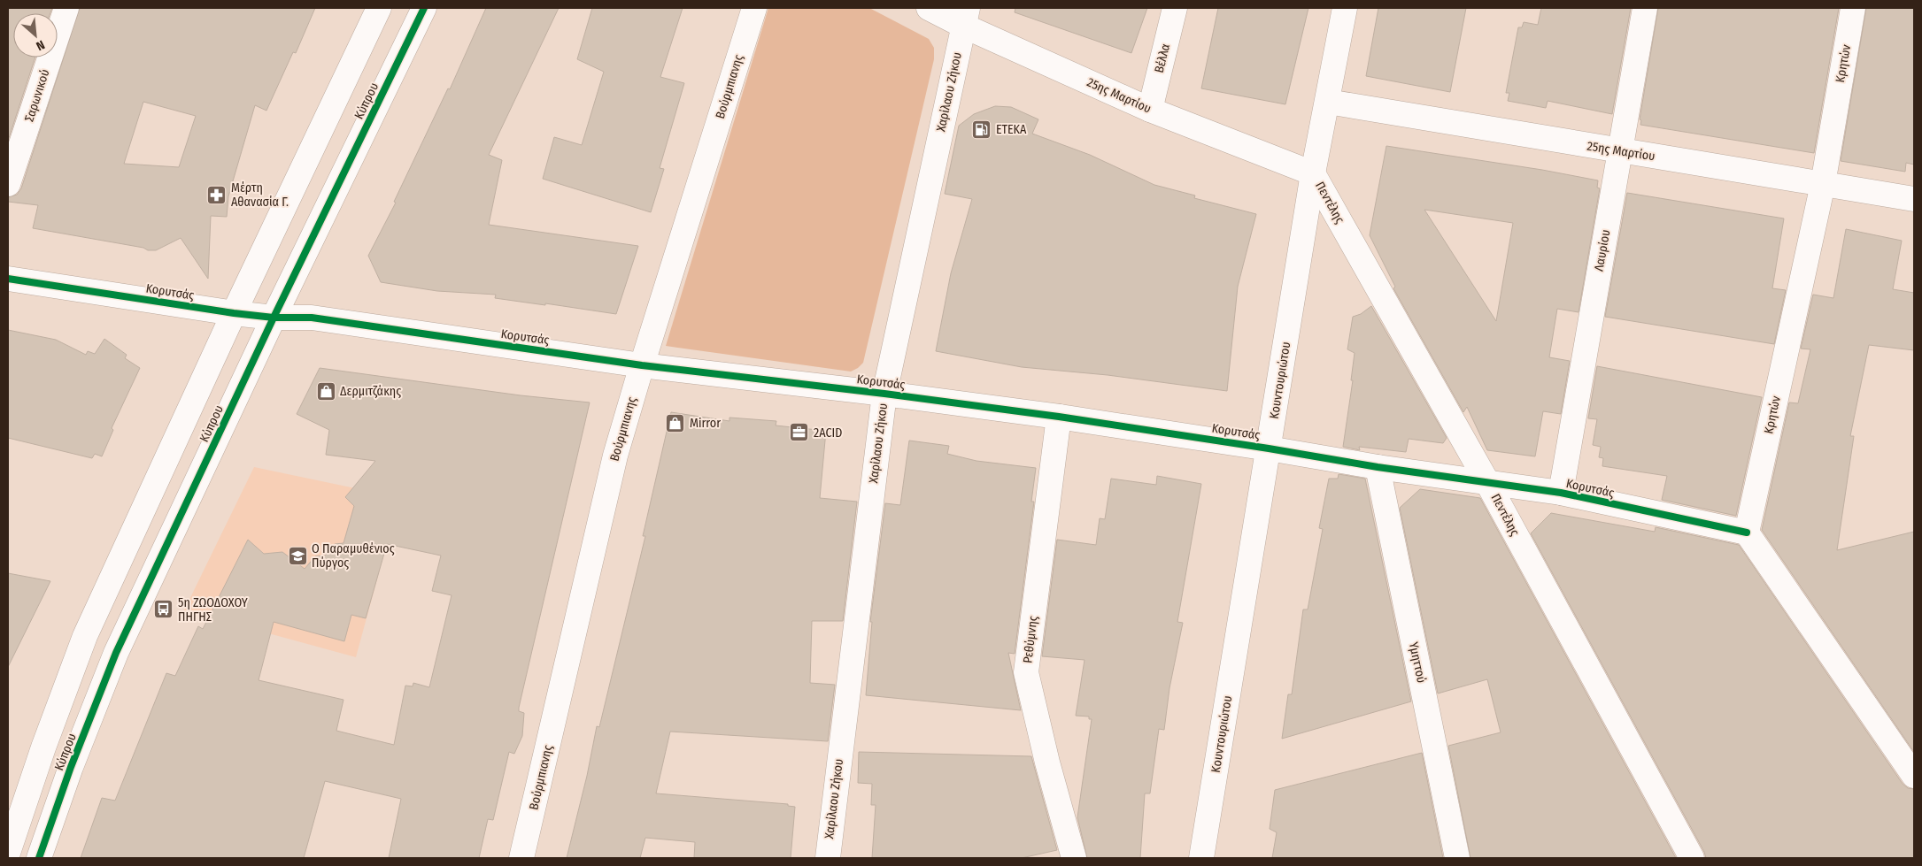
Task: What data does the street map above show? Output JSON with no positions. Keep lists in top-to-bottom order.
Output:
{
  "streets": {
    "street": [
      "Βέλλα",
      "Κρητών",
      "Βούρμπιανης",
      "Χαρίλαου Ζήκου",
      "Σαρωνικού",
      "25ης Μαρτίου",
      "Κύπρου",
      "Πεντέλης",
      "Λαυρίου",
      "Κορυτσάς",
      "Κουντουριώτου",
      "Ρεθύμνης",
      "Υμηττού"
    ]
  },
  "crossings": [
    ["Βέλλα", "25ης Μαρτίου"],
    ["Κρητών", "25ης Μαρτίου"],
    ["Κρητών", "Κορυτσάς"],
    ["Βούρμπιανης", "Κορυτσάς"],
    ["Χαρίλαου Ζήκου", "25ης Μαρτίου"],
    ["Χαρίλαου Ζήκου", "Κορυτσάς"],
    ["25ης Μαρτίου", "Πεντέλης"],
    ["25ης Μαρτίου", "Λαυρίου"],
    ["25ης Μαρτίου", "Κουντουριώτου"],
    ["Κύπρου", "Κορυτσάς"],
    ["Πεντέλης", "Κορυτσάς"],
    ["Πεντέλης", "Κουντουριώτου"],
    ["Λαυρίου", "Κορυτσάς"],
    ["Κορυτσάς", "Κουντουριώτου"],
    ["Κορυτσάς", "Ρεθύμνης"],
    ["Κορυτσάς", "Υμηττού"]
  ],
  "places": {
    "fuel station": ["ΕΤΕΚΑ"],
    "pharmacy": ["Μέρτη Αθανασία Γ."],
    "shop": ["Δερμιτζάκης", "Mirror"],
    "office": ["2ACID"],
    "school or university": ["Ο Παραμυθένιος Πύργος"],
    "bus stop": ["5η ΖΩΟΔΟΧΟΥ ΠΗΓΗΣ"]
  },
  "north": "bottom right"
}
